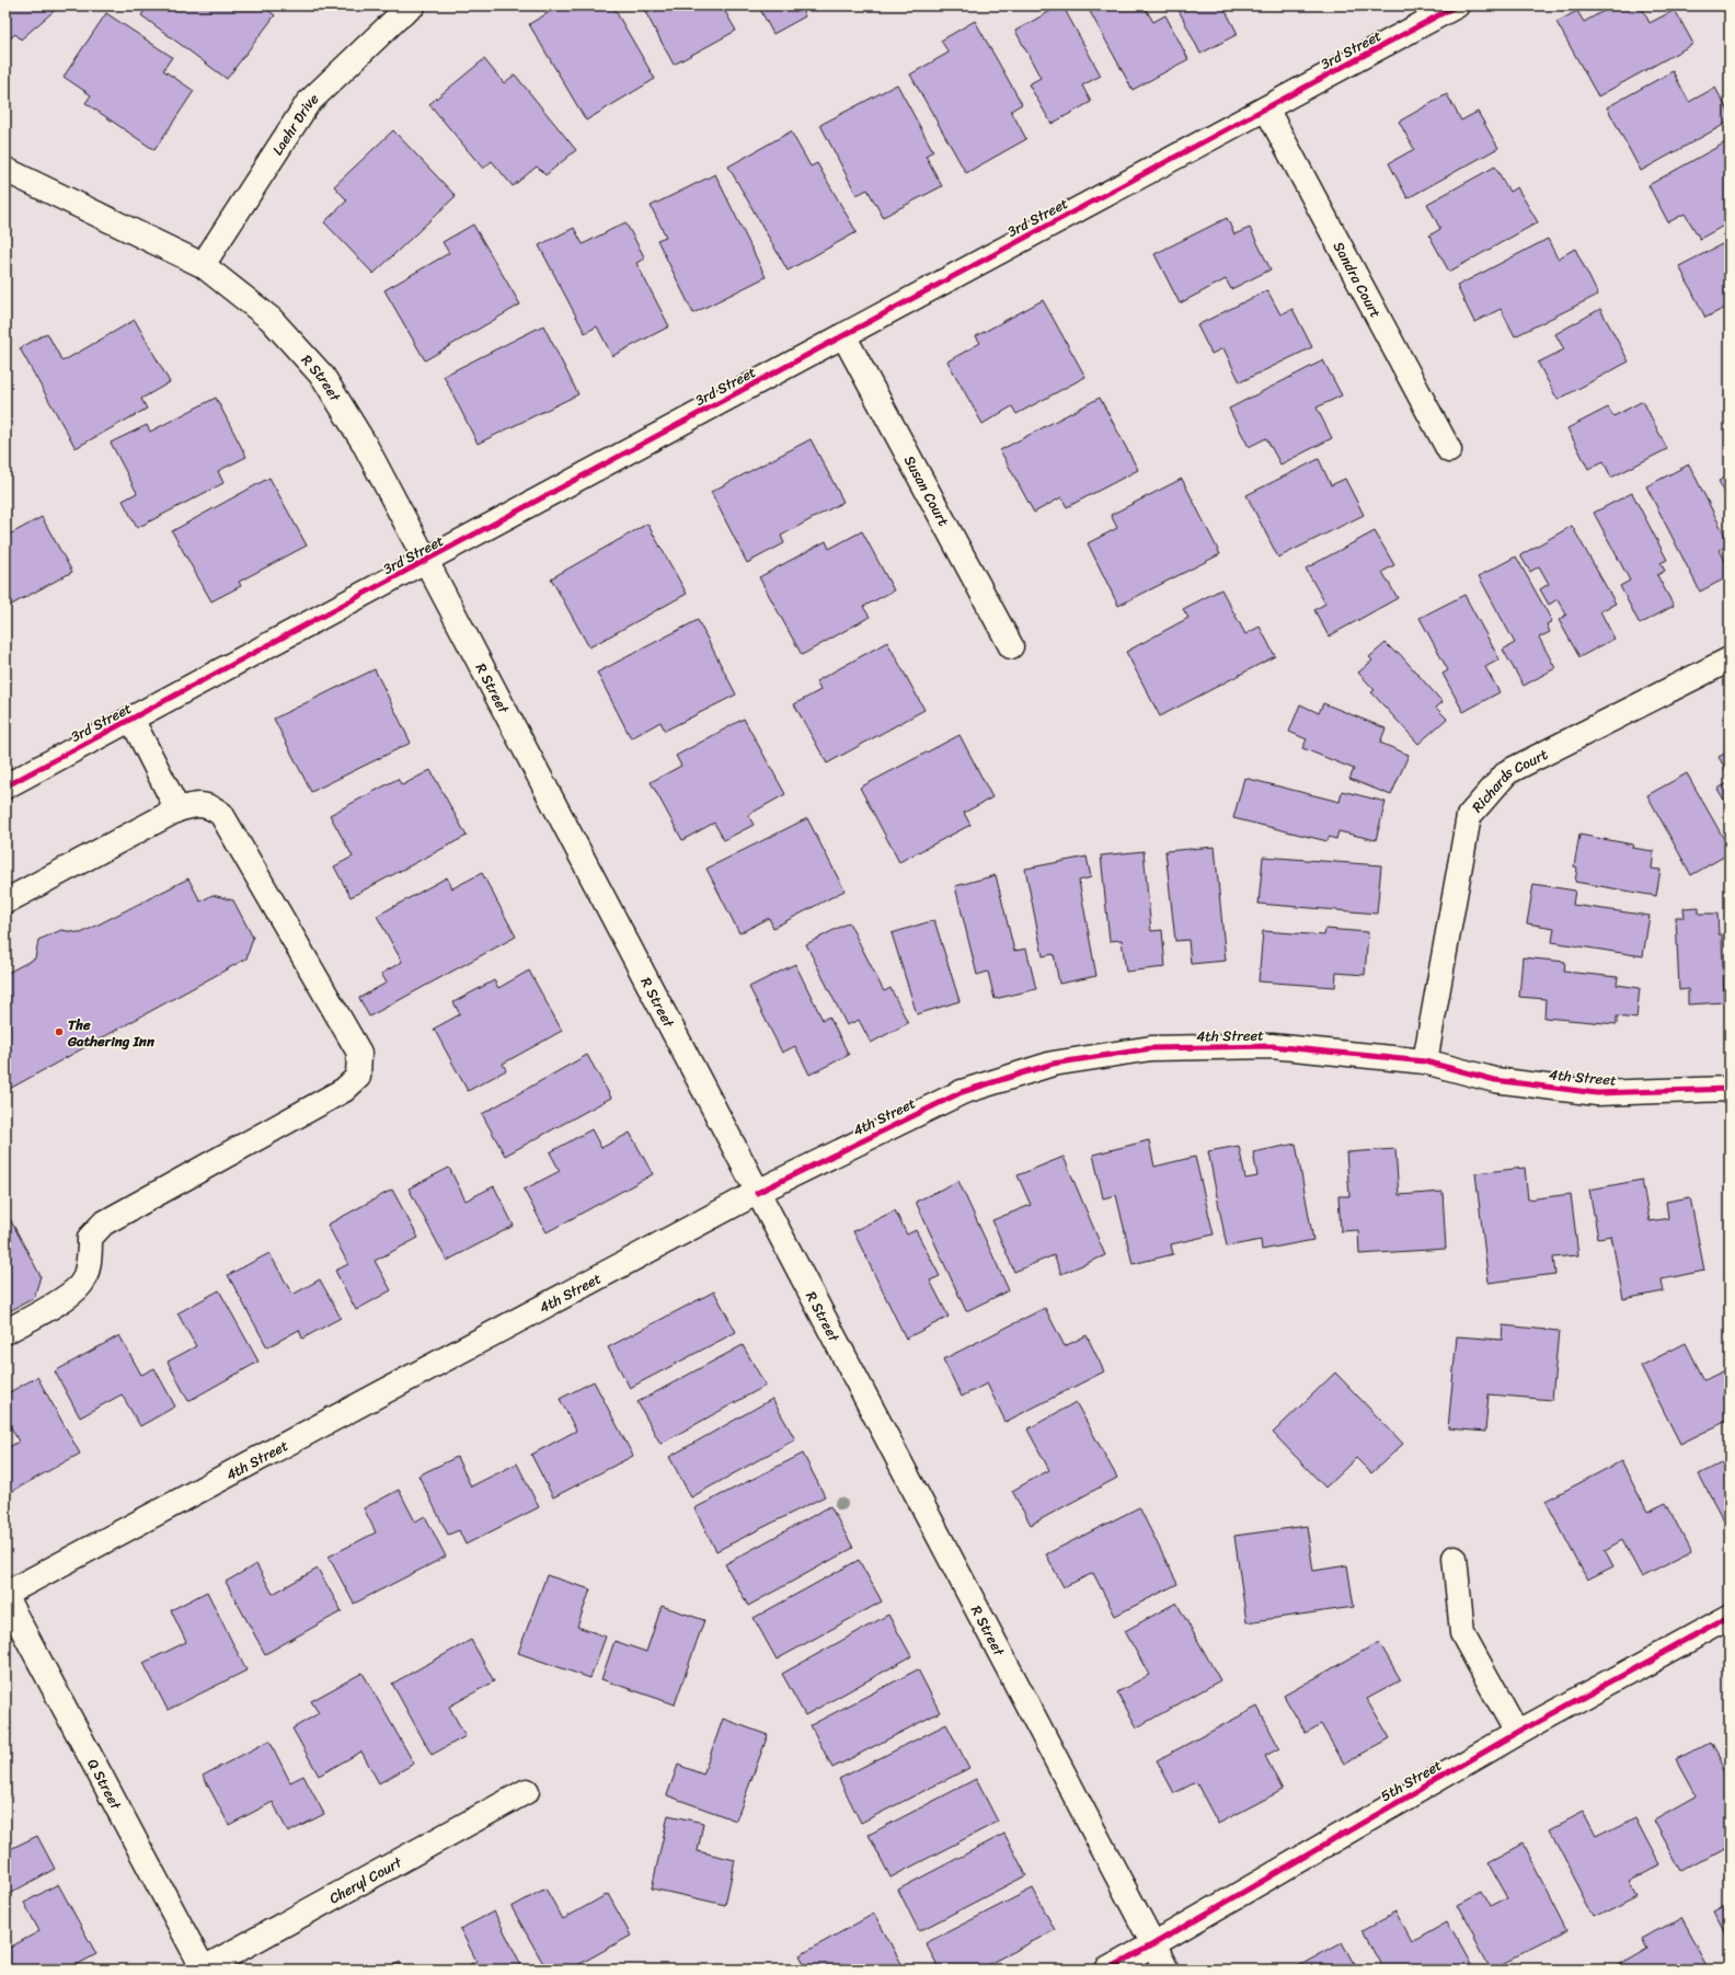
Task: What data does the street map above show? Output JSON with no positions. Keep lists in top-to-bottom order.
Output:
{
  "streets": {
    "street": [
      "3rd Street",
      "Laehr Drive",
      "Sandra Court",
      "R Street",
      "Susan Court",
      "Richards Court",
      "4th Street",
      "5th Street",
      "Q Street",
      "Cheryl Court"
    ]
  },
  "crossings": [
    ["3rd Street", "Sandra Court"],
    ["3rd Street", "R Street"],
    ["3rd Street", "Susan Court"],
    ["Laehr Drive", "R Street"],
    ["R Street", "4th Street"],
    ["R Street", "5th Street"],
    ["Richards Court", "4th Street"],
    ["4th Street", "Q Street"],
    ["Q Street", "Cheryl Court"]
  ],
  "places": ["The Gathering Inn"]
}
